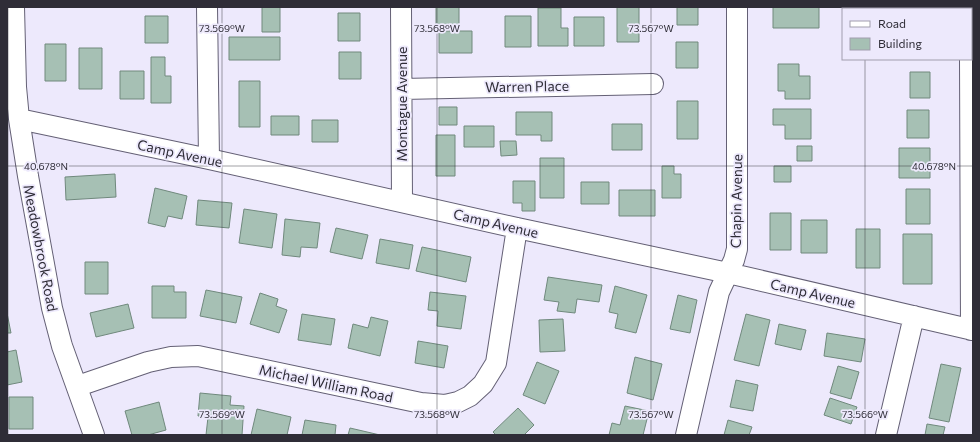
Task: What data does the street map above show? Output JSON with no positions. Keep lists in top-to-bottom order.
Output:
{
  "streets": {
    "street": [
      "Warren Place",
      "Montague Avenue",
      "Camp Avenue",
      "Chapin Avenue",
      "Meadowbrook Road",
      "Michael William Road"
    ]
  },
  "crossings": [
    ["Warren Place", "Montague Avenue"],
    ["Montague Avenue", "Camp Avenue"],
    ["Camp Avenue", "Chapin Avenue"],
    ["Camp Avenue", "Meadowbrook Road"],
    ["Camp Avenue", "Michael William Road"],
    ["Meadowbrook Road", "Michael William Road"]
  ],
  "legend": ["Road", "Building"],
  "coordinates": [
    "73.569°W",
    "73.568°W",
    "73.567°W",
    "40.678°N",
    "73.566°W"
  ]
}
